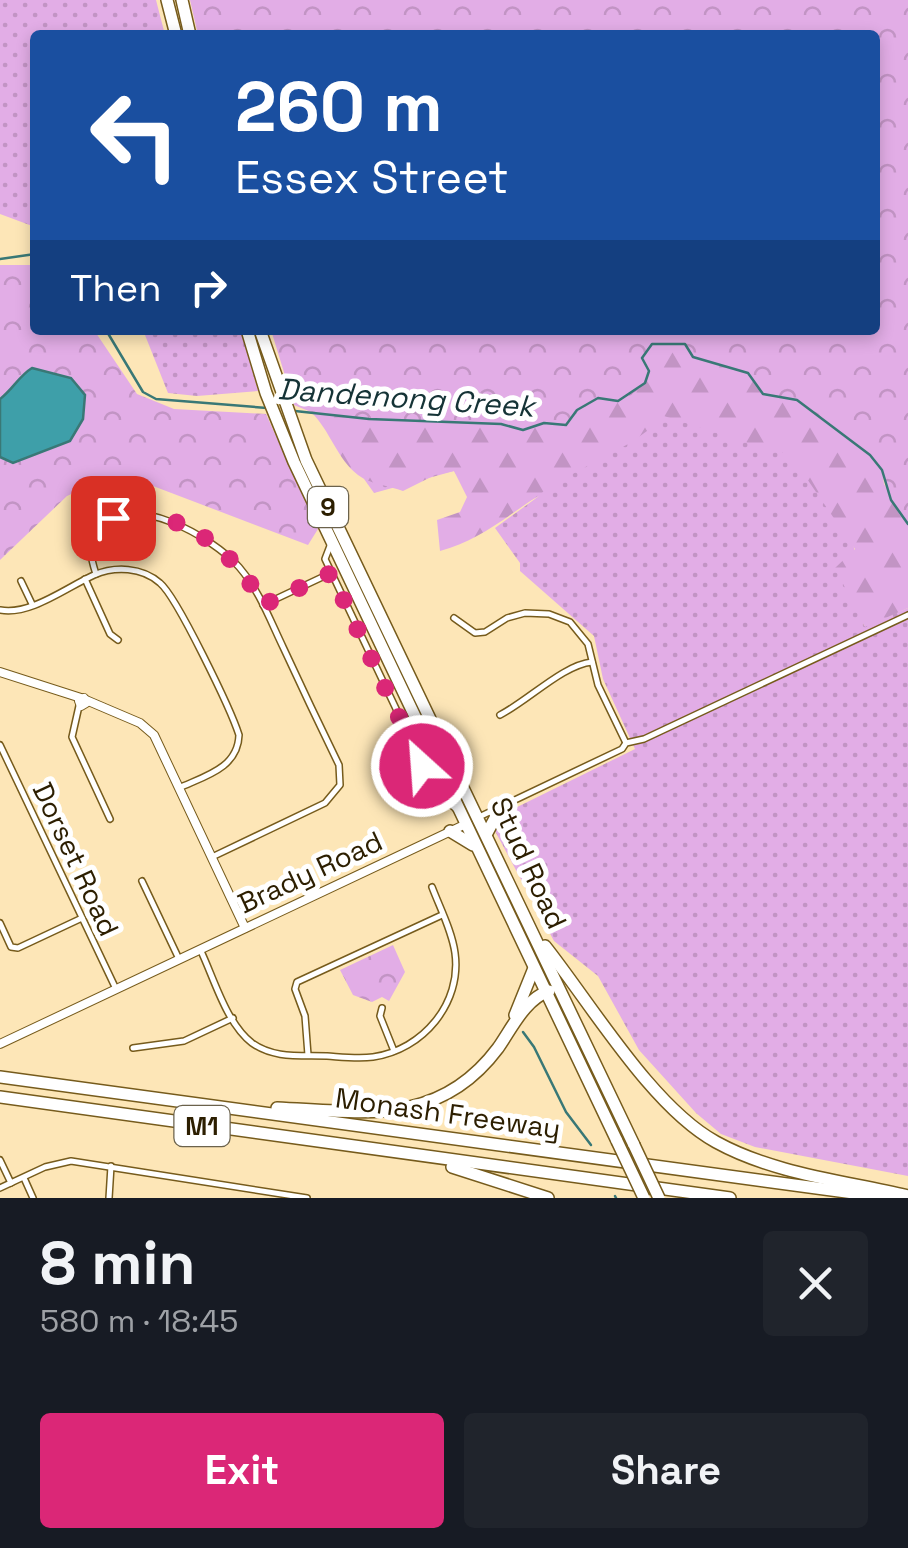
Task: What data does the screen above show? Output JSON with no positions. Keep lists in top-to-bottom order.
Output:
{
  "streets": {
    "highway": [
      "9",
      "Stud Road",
      "Monash Freeway",
      "M1"
    ],
    "main road": ["Brady Road"],
    "street": ["Dorset Road"]
  },
  "crossings": [
    ["Dorset Road", "Brady Road"],
    ["Stud Road", "Brady Road"]
  ],
  "water": ["Dandenong Creek"],
  "page": {
    "turn": ["260 m", "Essex Street"],
    "then": "Then",
    "heading": ["8 min", "580 m · 18:45"],
    "buttons": ["Exit", "Share"]
  }
}
